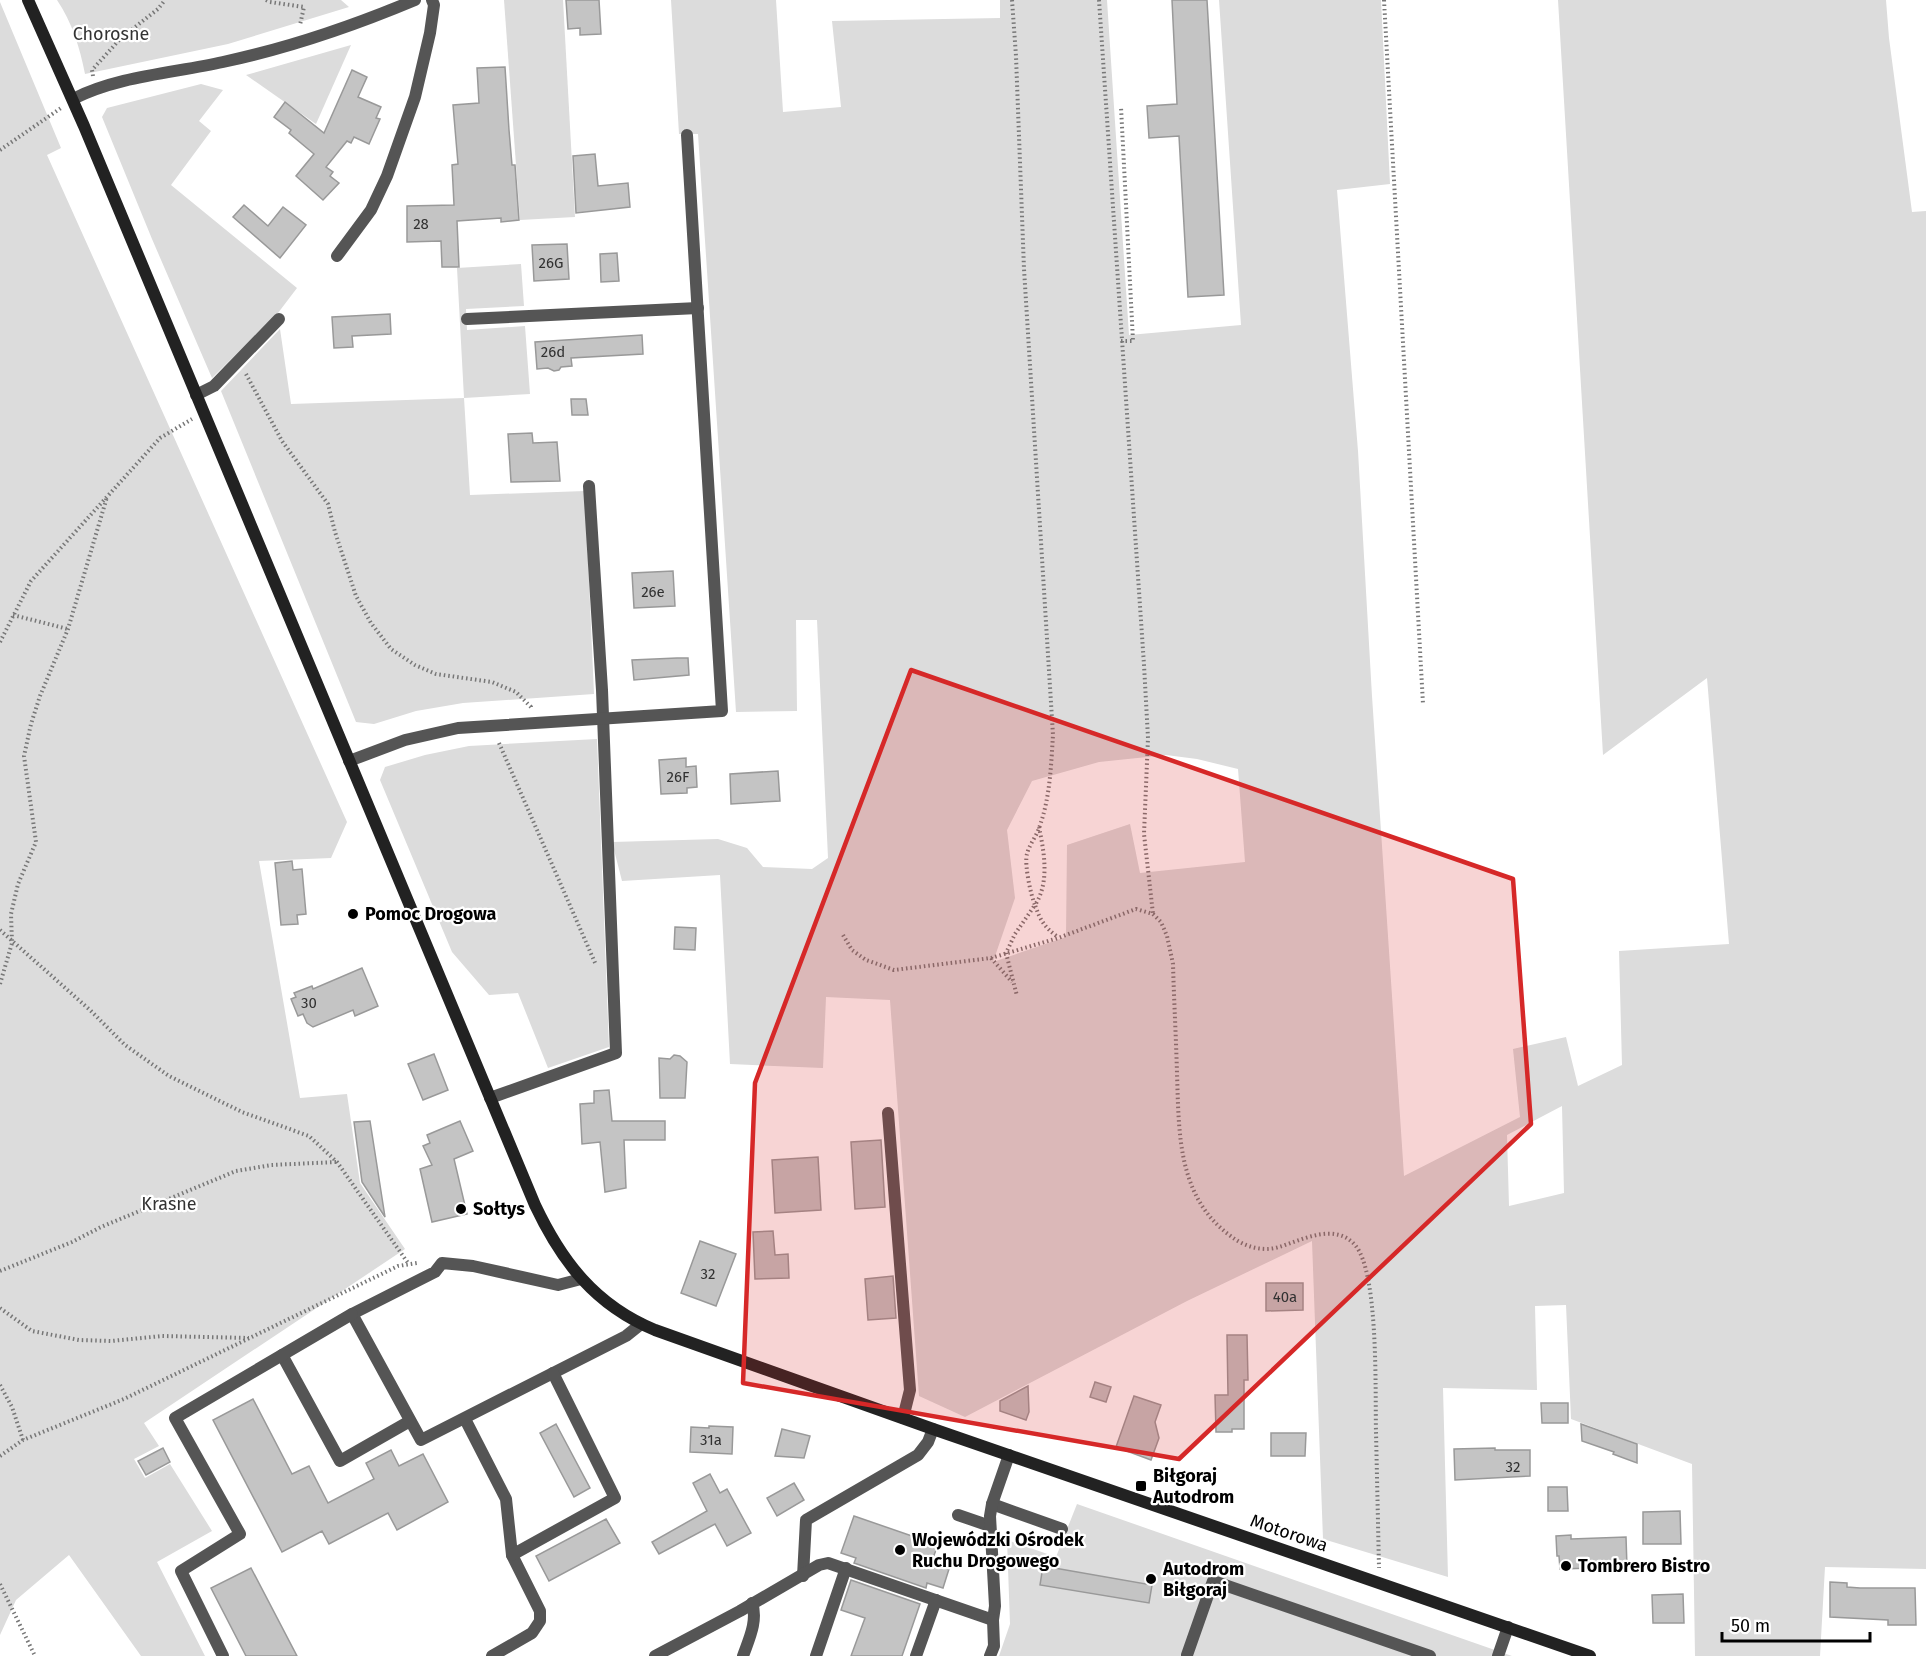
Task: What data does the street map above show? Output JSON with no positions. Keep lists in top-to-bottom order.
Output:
{
  "streets": {
    "street": ["Motorowa"]
  },
  "parks": ["Chorosne", "Krasne"],
  "places": {
    "other": [
      "Pomoc Drogowa",
      "Sołtys",
      "Wojewódzki Ośrodek Ruchu Drogowego",
      "Tombrero Bistro",
      "Autodrom Biłgoraj"
    ],
    "transit": ["Biłgoraj Autodrom"]
  },
  "house_numbers": [
    "28",
    "26G",
    "26d",
    "26e",
    "26F",
    "30",
    "32",
    "40a",
    "31a",
    "32"
  ],
  "scale_bar": "50 m"
}
